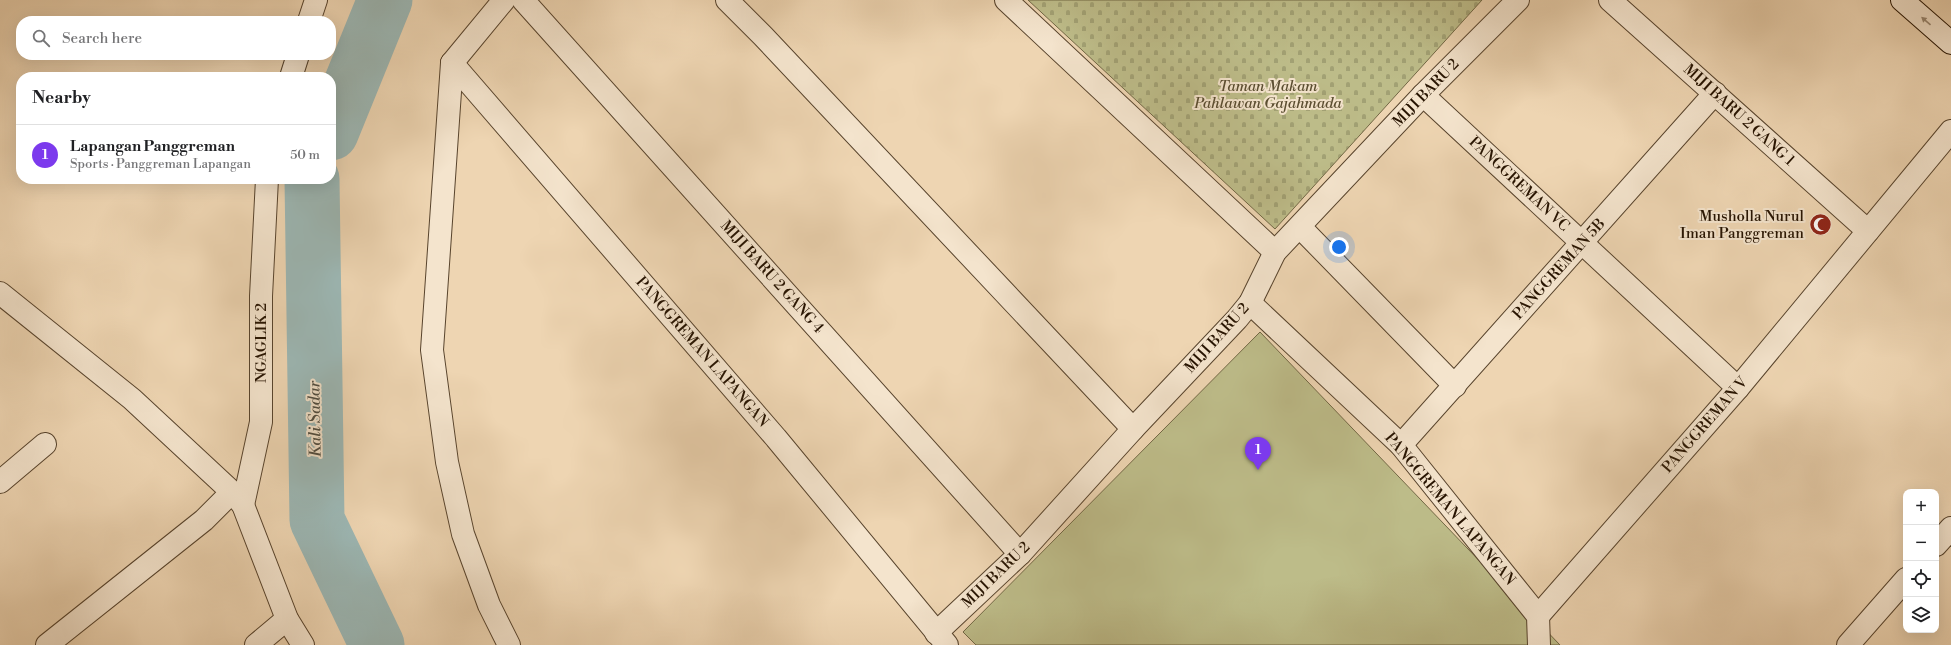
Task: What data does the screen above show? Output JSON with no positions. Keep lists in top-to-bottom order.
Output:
{
  "streets": {
    "street": [
      "MIJI BARU 2",
      "MIJI BARU 2 GANG 1",
      "PANGGREMAN VC",
      "PANGGREMAN 5B",
      "MIJI BARU 2 GANG 4",
      "NGAGLIK 2",
      "PANGGREMAN LAPANGAN",
      "PANGGREMAN V"
    ]
  },
  "crossings": [
    ["MIJI BARU 2", "PANGGREMAN VC"],
    ["MIJI BARU 2", "MIJI BARU 2 GANG 4"],
    ["MIJI BARU 2", "PANGGREMAN LAPANGAN"],
    ["MIJI BARU 2 GANG 1", "PANGGREMAN 5B"],
    ["MIJI BARU 2 GANG 1", "PANGGREMAN V"],
    ["PANGGREMAN VC", "PANGGREMAN 5B"],
    ["PANGGREMAN VC", "PANGGREMAN V"],
    ["PANGGREMAN 5B", "PANGGREMAN LAPANGAN"],
    ["PANGGREMAN LAPANGAN", "PANGGREMAN V"]
  ],
  "water": ["Kali Sadar"],
  "parks": ["Taman Makam Pahlawan Gajahmada"],
  "places": {
    "mosque": ["Musholla Nurul Iman Panggreman"]
  },
  "page": {
    "search": "Search here",
    "heading": "Nearby",
    "list": [
      {
        "mark": "1",
        "name": "Lapangan Panggreman",
        "note": "Sports · Panggreman Lapangan",
        "value": "50 m"
      }
    ],
    "pins": "1",
    "map_buttons": ["+", "−"]
  }
}
